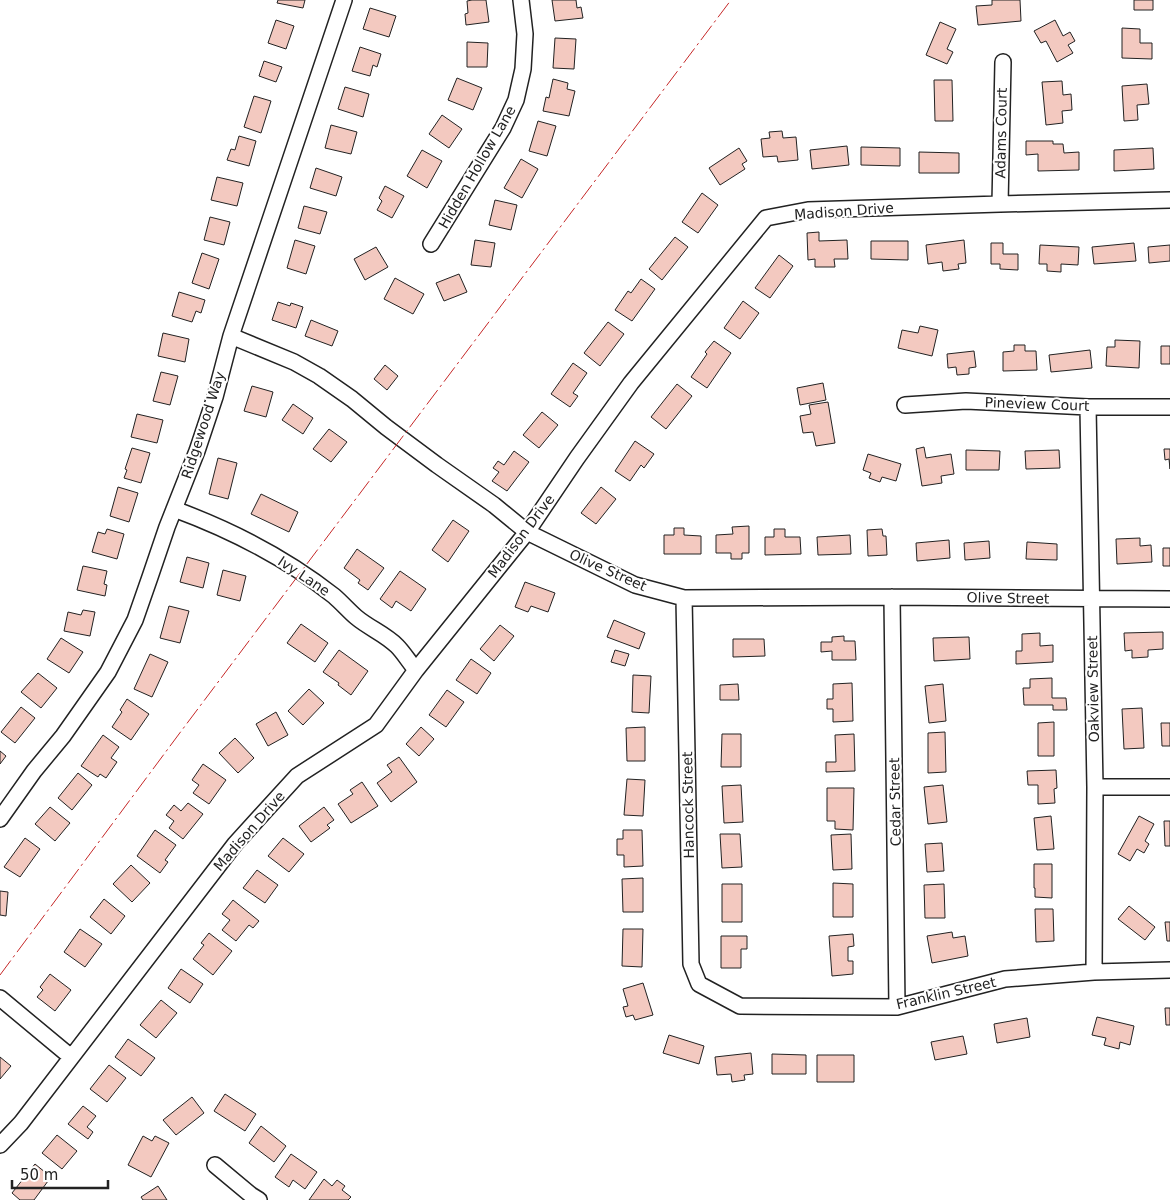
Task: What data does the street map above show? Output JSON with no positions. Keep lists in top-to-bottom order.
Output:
{
  "streets": {
    "street": [
      "Adams Court",
      "Hidden Hollow Lane",
      "Madison Drive",
      "Pineview Court",
      "Ridgewood Way",
      "Olive Street",
      "Ivy Lane",
      "Oakview Street",
      "Cedar Street",
      "Hancock Street",
      "Franklin Street"
    ]
  },
  "crossings": [
    ["Adams Court", "Madison Drive"],
    ["Madison Drive", "Olive Street"],
    ["Madison Drive", "Ivy Lane"],
    ["Pineview Court", "Oakview Street"],
    ["Ridgewood Way", "Olive Street"],
    ["Ridgewood Way", "Ivy Lane"],
    ["Olive Street", "Oakview Street"],
    ["Olive Street", "Cedar Street"],
    ["Olive Street", "Hancock Street"],
    ["Oakview Street", "Franklin Street"],
    ["Cedar Street", "Franklin Street"],
    ["Hancock Street", "Franklin Street"]
  ],
  "scale_bar": "50 m"
}
